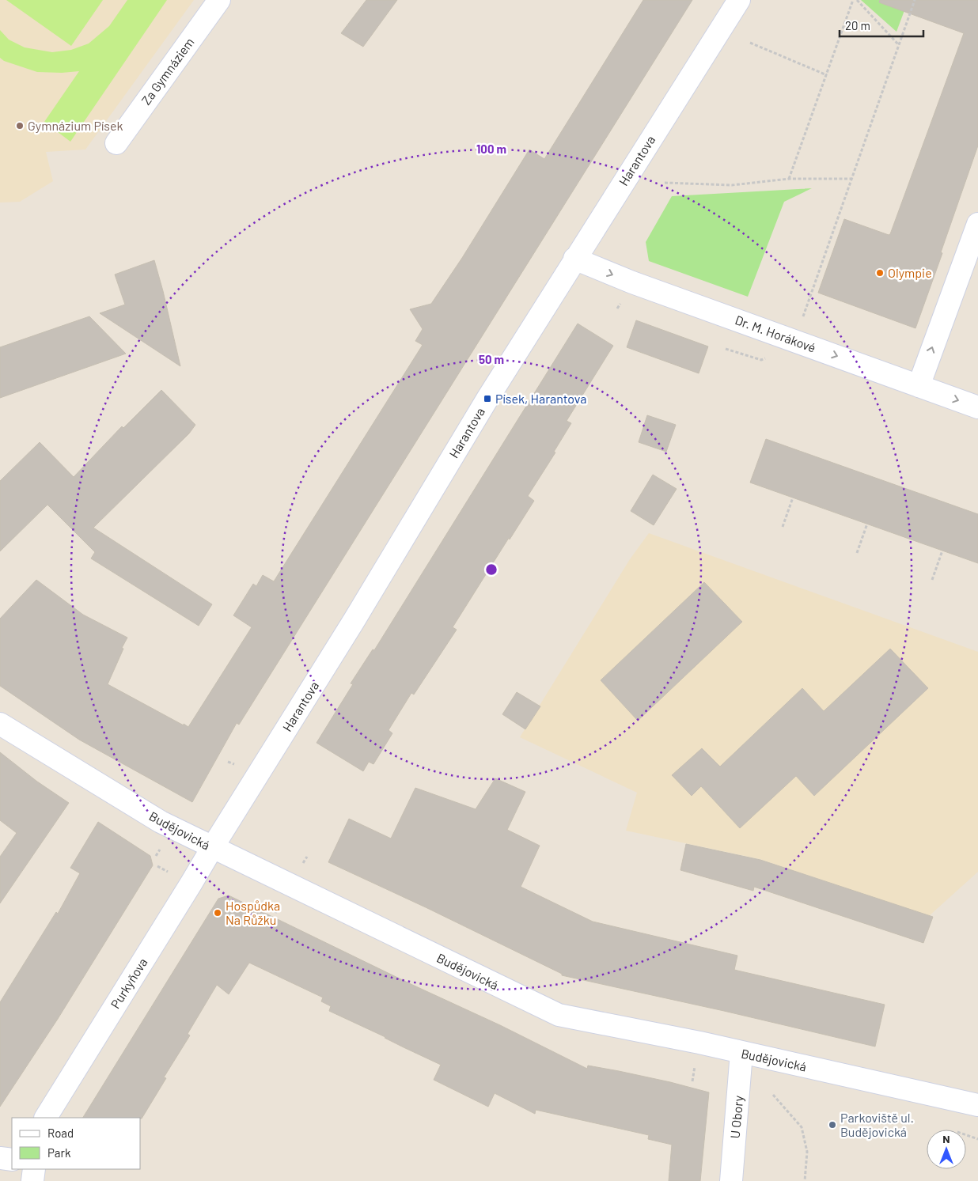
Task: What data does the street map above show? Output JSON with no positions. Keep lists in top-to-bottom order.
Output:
{
  "streets": {
    "street": [
      "Za Gymnáziem",
      "Harantova",
      "Dr. M. Horákové",
      "Budějovická",
      "Purkyňova",
      "U Obory"
    ]
  },
  "crossings": [
    ["Harantova", "Dr. M. Horákové"],
    ["Harantova", "Budějovická"],
    ["Harantova", "Purkyňova"],
    ["Budějovická", "Purkyňova"],
    ["Budějovická", "U Obory"]
  ],
  "one_way": ["Dr. M. Horákové"],
  "places": {
    "other": [
      "Gymnázium Písek",
      "Olympie",
      "Hospůdka Na Růžku",
      "Parkoviště ul. Budějovická"
    ],
    "transit": ["Písek, Harantova"]
  },
  "legend": ["Road", "Park"],
  "scale_bar": "20 m",
  "north": "top",
  "rings": ["100 m", "50 m"]
}
